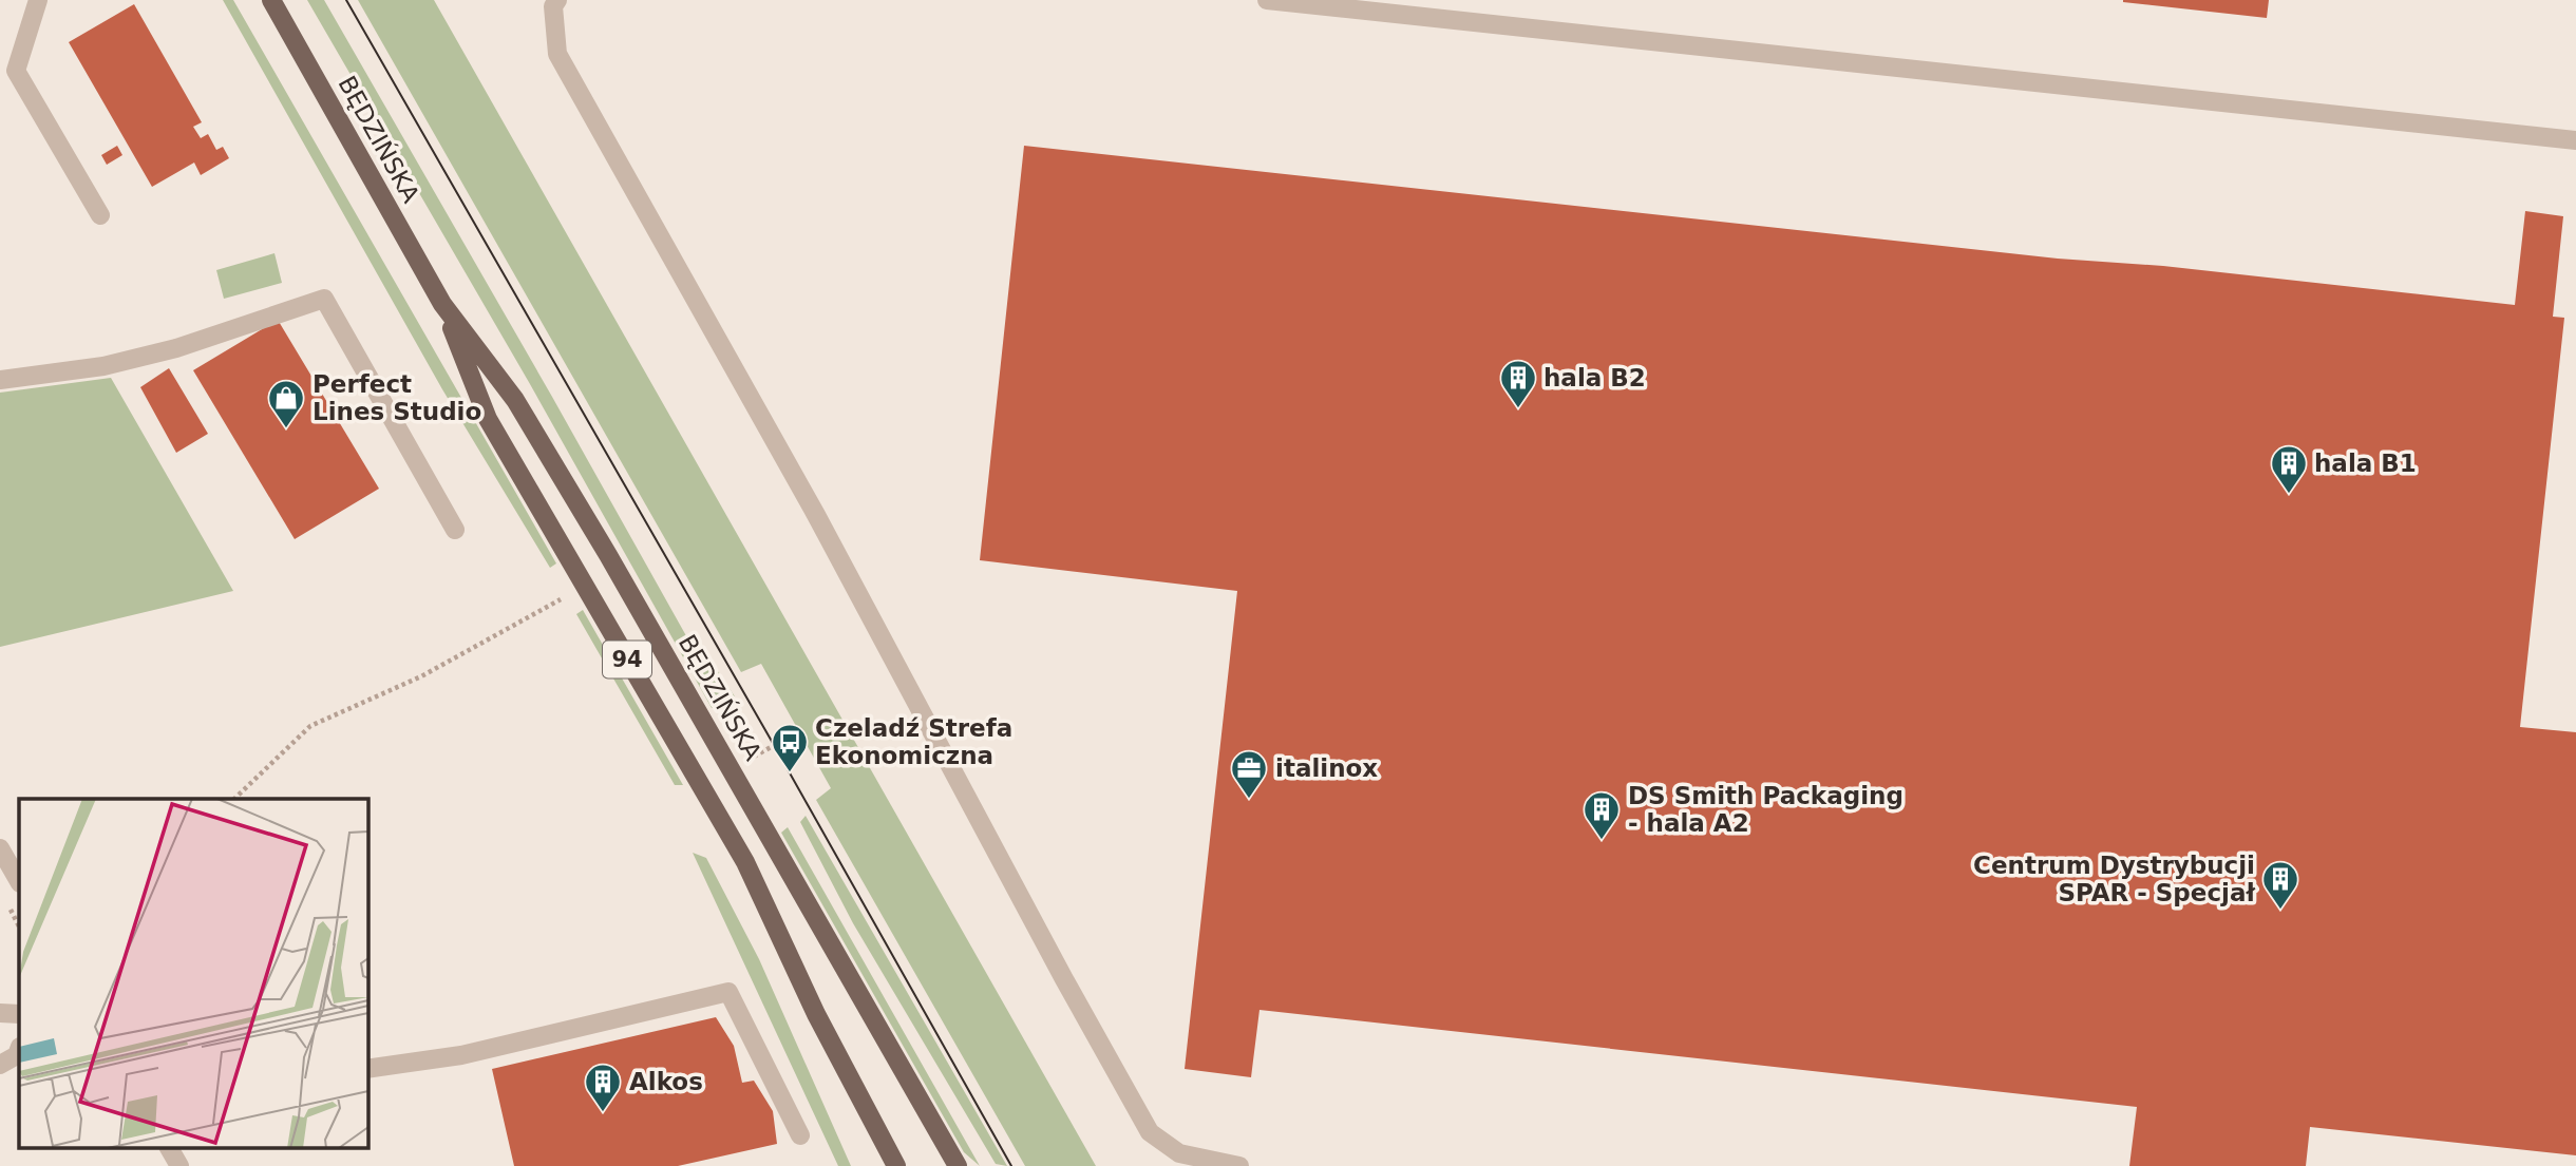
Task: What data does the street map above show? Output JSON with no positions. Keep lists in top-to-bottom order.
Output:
{
  "streets": {
    "main road": ["BĘDZIŃSKA", "94"]
  },
  "places": {
    "building": [
      "hala B2",
      "hala B1",
      "DS Smith Packaging - hala A2",
      "Centrum Dystrybucji SPAR - Specjał",
      "Alkos"
    ],
    "shop": ["Perfect Lines Studio"],
    "bus stop": ["Czeladź Strefa Ekonomiczna"],
    "office": ["italinox"]
  }
}
